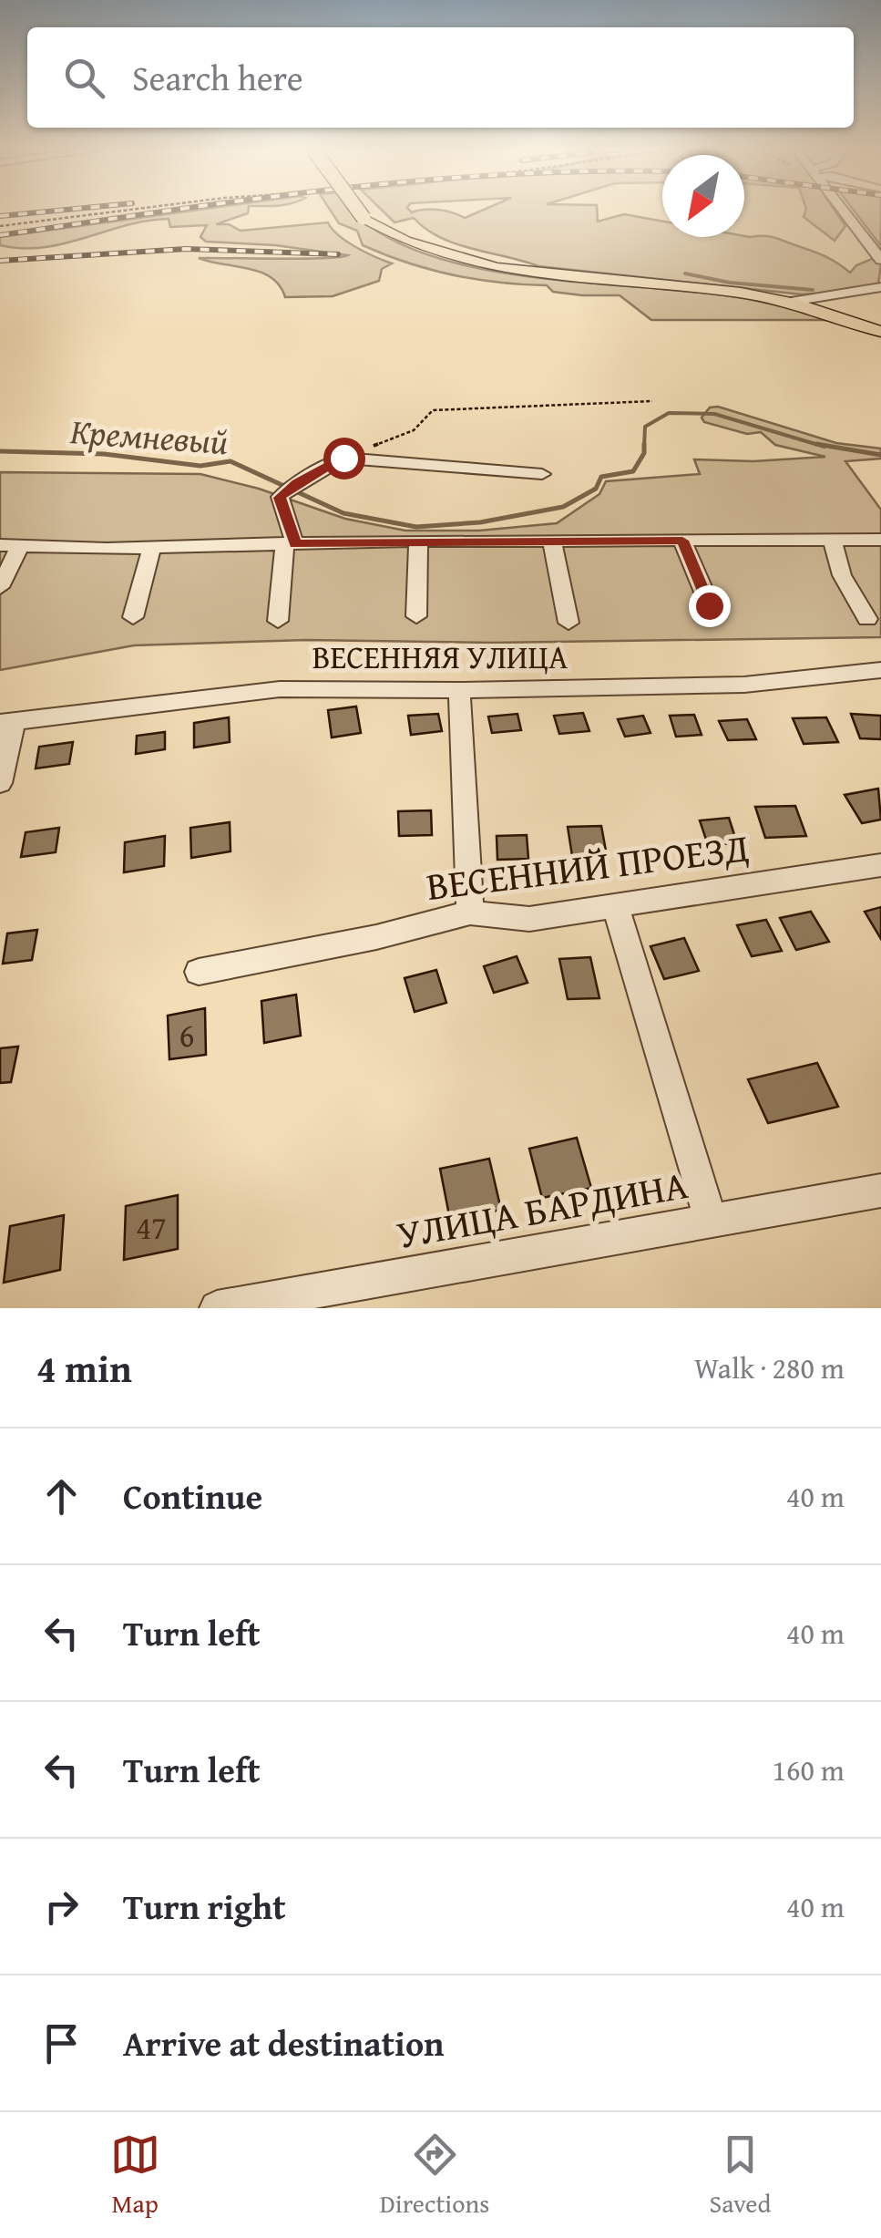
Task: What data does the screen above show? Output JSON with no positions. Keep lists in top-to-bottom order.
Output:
{
  "streets": {
    "street": ["ВЕСЕННЯЯ УЛИЦА", "ВЕСЕННИЙ ПРОЕЗД", "УЛИЦА БАРДИНА"]
  },
  "water": ["Кремневый"],
  "house_numbers": ["6", "47"],
  "north": "bottom left",
  "page": {
    "search": "Search here",
    "heading": ["4 min", "Walk · 280 m"],
    "list": [
      ["Continue", "40 m"],
      ["Turn left", "40 m"],
      ["Turn left", "160 m"],
      ["Turn right", "40 m"],
      "Arrive at destination"
    ],
    "nav": ["Map", "Directions", "Saved"]
  }
}
